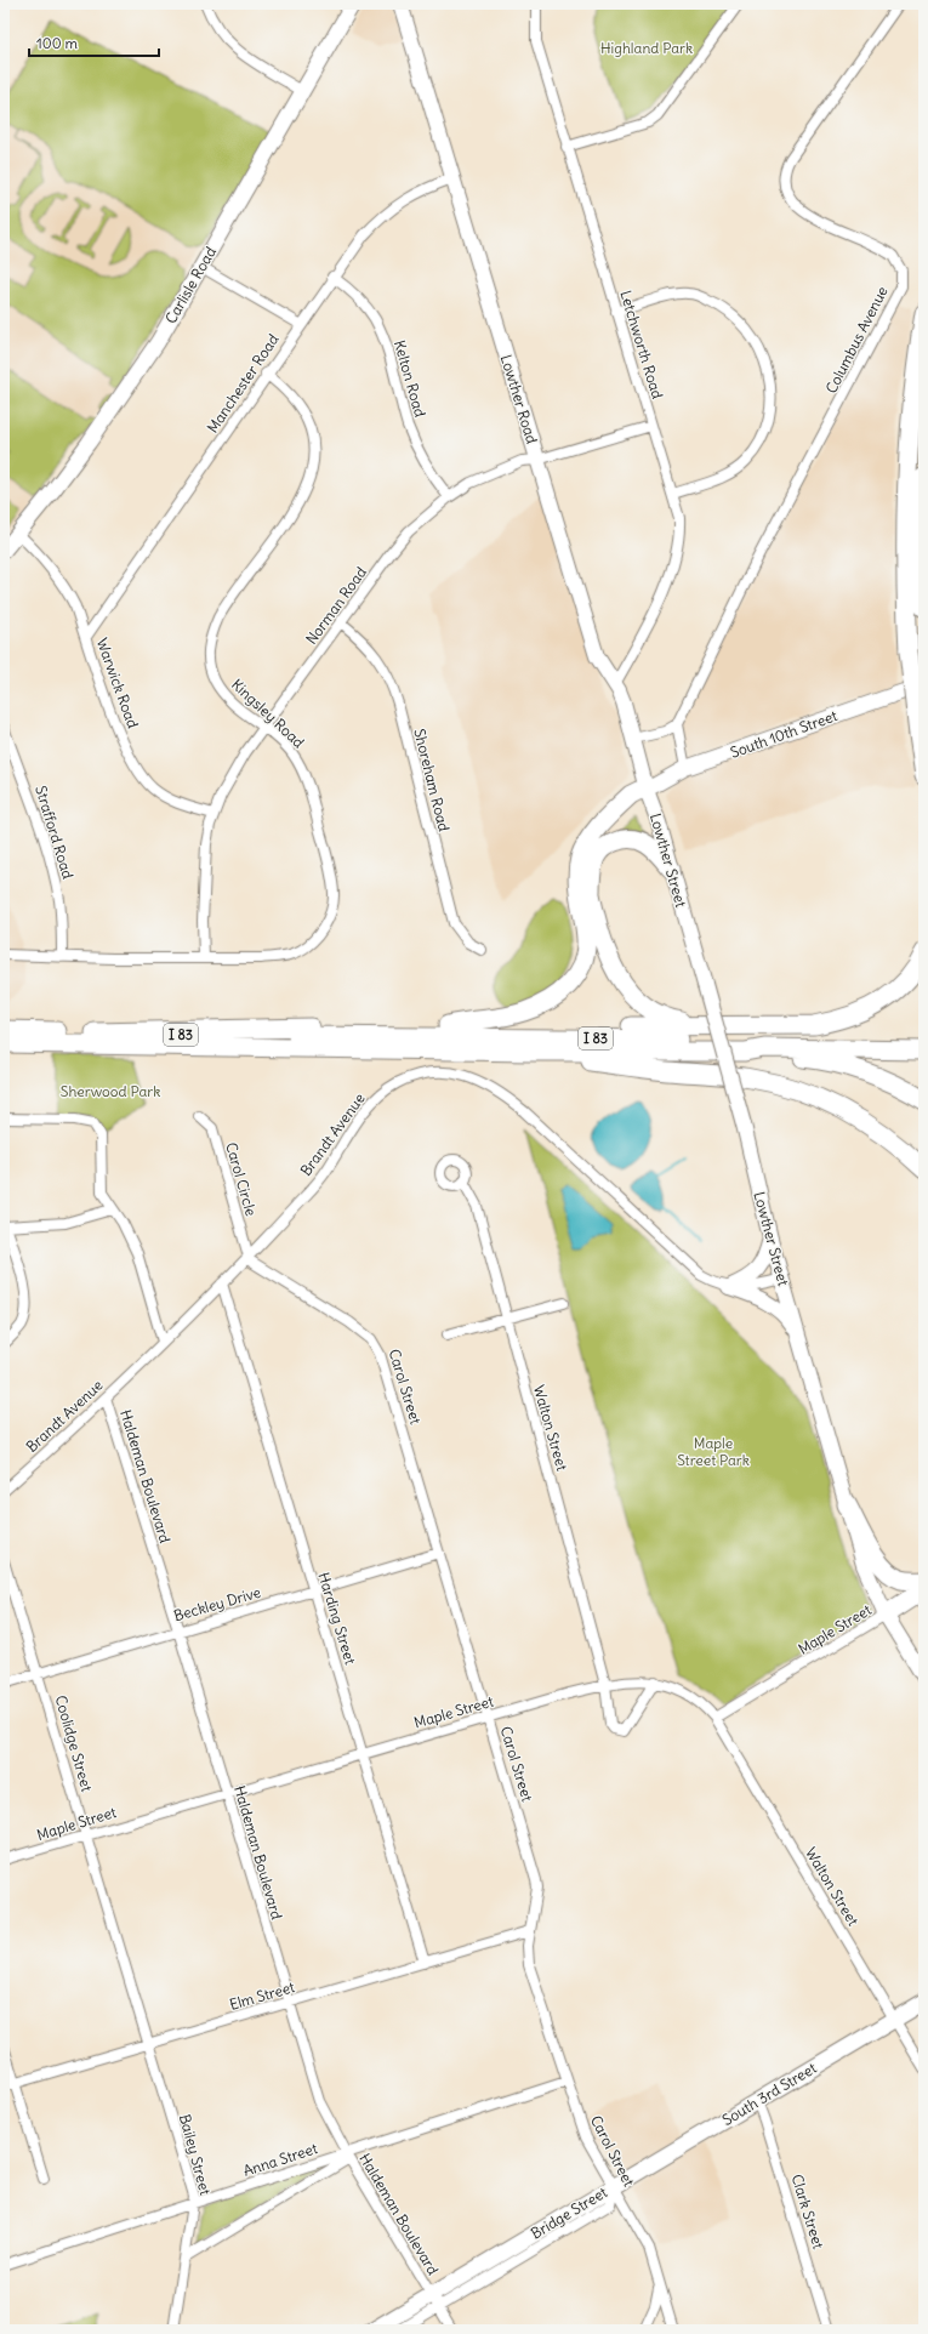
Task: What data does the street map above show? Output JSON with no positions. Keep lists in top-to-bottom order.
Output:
{
  "streets": {
    "highway": ["I 83"],
    "main road": [
      "Carlisle Road",
      "Lowther Road",
      "South 10th Street",
      "Lowther Street",
      "South 3rd Street",
      "Bridge Street"
    ],
    "street": [
      "Columbus Avenue",
      "Letchworth Road",
      "Kelton Road",
      "Manchester Road",
      "Norman Road",
      "Warwick Road",
      "Kingsley Road",
      "Shoreham Road",
      "Strafford Road",
      "Brandt Avenue",
      "Carol Circle",
      "Carol Street",
      "Walton Street",
      "Haldeman Boulevard",
      "Beckley Drive",
      "Harding Street",
      "Maple Street",
      "Coolidge Street",
      "Elm Street",
      "Bailey Street",
      "Anna Street",
      "Clark Street"
    ]
  },
  "crossings": [
    ["Carlisle Road", "Warwick Road"],
    ["Letchworth Road", "Lowther Road"],
    ["Letchworth Road", "Norman Road"],
    ["Kelton Road", "Manchester Road"],
    ["Kelton Road", "Norman Road"],
    ["Manchester Road", "Lowther Road"],
    ["Manchester Road", "Warwick Road"],
    ["Manchester Road", "Kingsley Road"],
    ["Lowther Road", "Norman Road"],
    ["Lowther Road", "South 10th Street"],
    ["Lowther Road", "Lowther Street"],
    ["Norman Road", "Warwick Road"],
    ["Norman Road", "Kingsley Road"],
    ["Norman Road", "Shoreham Road"],
    ["Kingsley Road", "Strafford Road"],
    ["South 10th Street", "Lowther Street"],
    ["Lowther Street", "Brandt Avenue"],
    ["Lowther Street", "Maple Street"],
    ["Brandt Avenue", "Carol Circle"],
    ["Brandt Avenue", "Carol Street"],
    ["Brandt Avenue", "Haldeman Boulevard"],
    ["Brandt Avenue", "Harding Street"],
    ["Carol Circle", "Carol Street"],
    ["Carol Street", "Beckley Drive"],
    ["Carol Street", "Maple Street"],
    ["Carol Street", "Elm Street"],
    ["Carol Street", "South 3rd Street"],
    ["Carol Street", "Anna Street"],
    ["Carol Street", "Bridge Street"],
    ["Walton Street", "Maple Street"],
    ["Walton Street", "South 3rd Street"],
    ["Haldeman Boulevard", "Beckley Drive"],
    ["Haldeman Boulevard", "Maple Street"],
    ["Haldeman Boulevard", "Elm Street"],
    ["Haldeman Boulevard", "Anna Street"],
    ["Haldeman Boulevard", "Bridge Street"],
    ["Beckley Drive", "Harding Street"],
    ["Beckley Drive", "Coolidge Street"],
    ["Harding Street", "Maple Street"],
    ["Harding Street", "Elm Street"],
    ["Maple Street", "Coolidge Street"],
    ["Coolidge Street", "Elm Street"],
    ["Coolidge Street", "Bailey Street"],
    ["Elm Street", "Bailey Street"],
    ["South 3rd Street", "Clark Street"],
    ["South 3rd Street", "Bridge Street"],
    ["Bailey Street", "Anna Street"]
  ],
  "parks": ["Highland Park", "Sherwood Park", "Maple Street Park"],
  "scale_bar": "100 m"
}
